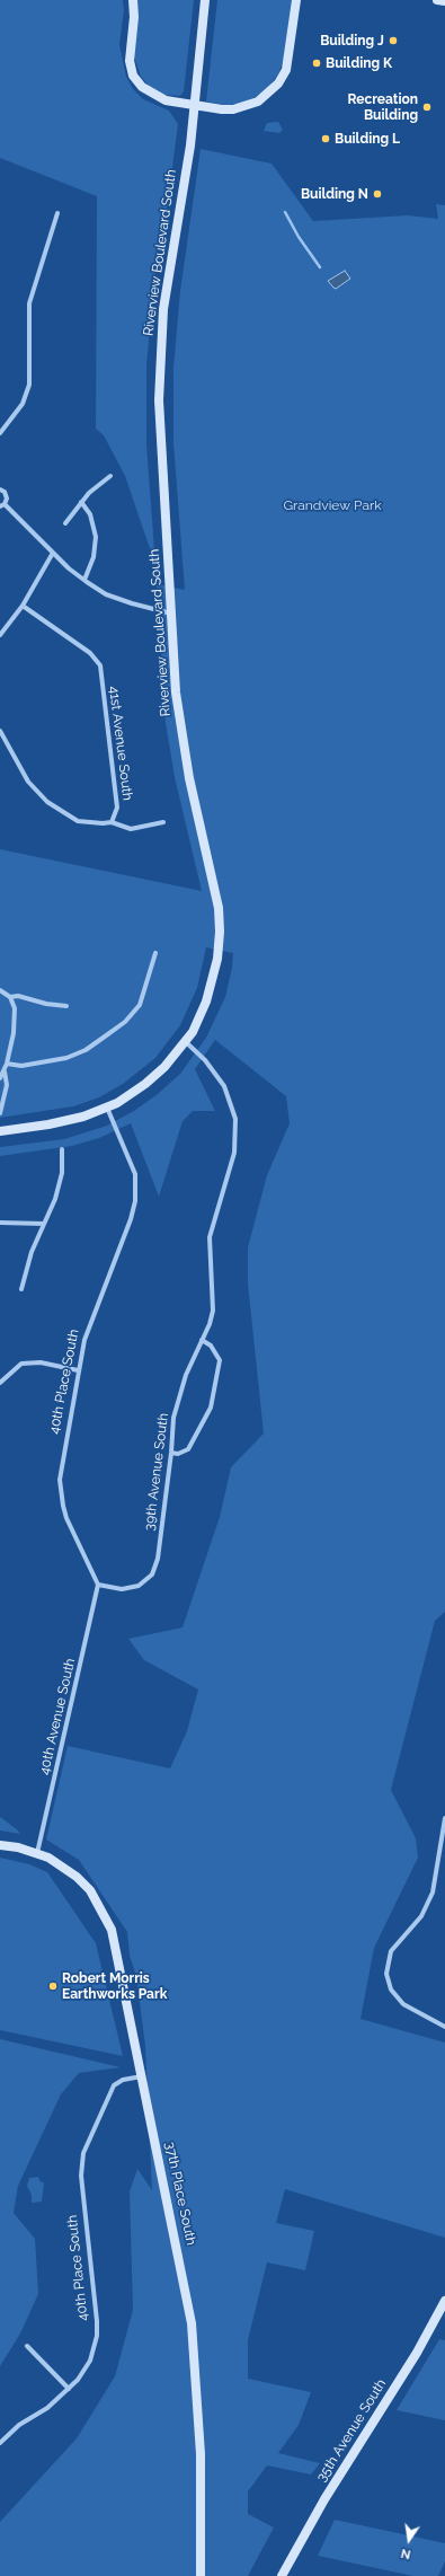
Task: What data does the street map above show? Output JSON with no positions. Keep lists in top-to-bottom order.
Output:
{
  "streets": {
    "street": [
      "Riverview Boulevard South",
      "41st Avenue South",
      "40th Place South",
      "39th Avenue South",
      "40th Avenue South",
      "37th Place South",
      "35th Avenue South"
    ]
  },
  "crossings": [
    ["Riverview Boulevard South", "40th Place South"],
    ["Riverview Boulevard South", "39th Avenue South"],
    ["40th Place South", "39th Avenue South"],
    ["40th Place South", "40th Avenue South"],
    ["40th Place South", "37th Place South"],
    ["39th Avenue South", "40th Avenue South"],
    ["40th Avenue South", "37th Place South"]
  ],
  "parks": ["Grandview Park"],
  "places": [
    "Building J",
    "Building K",
    "Recreation Building",
    "Building L",
    "Building N",
    "Robert Morris Earthworks Park"
  ],
  "north": "bottom"
}
